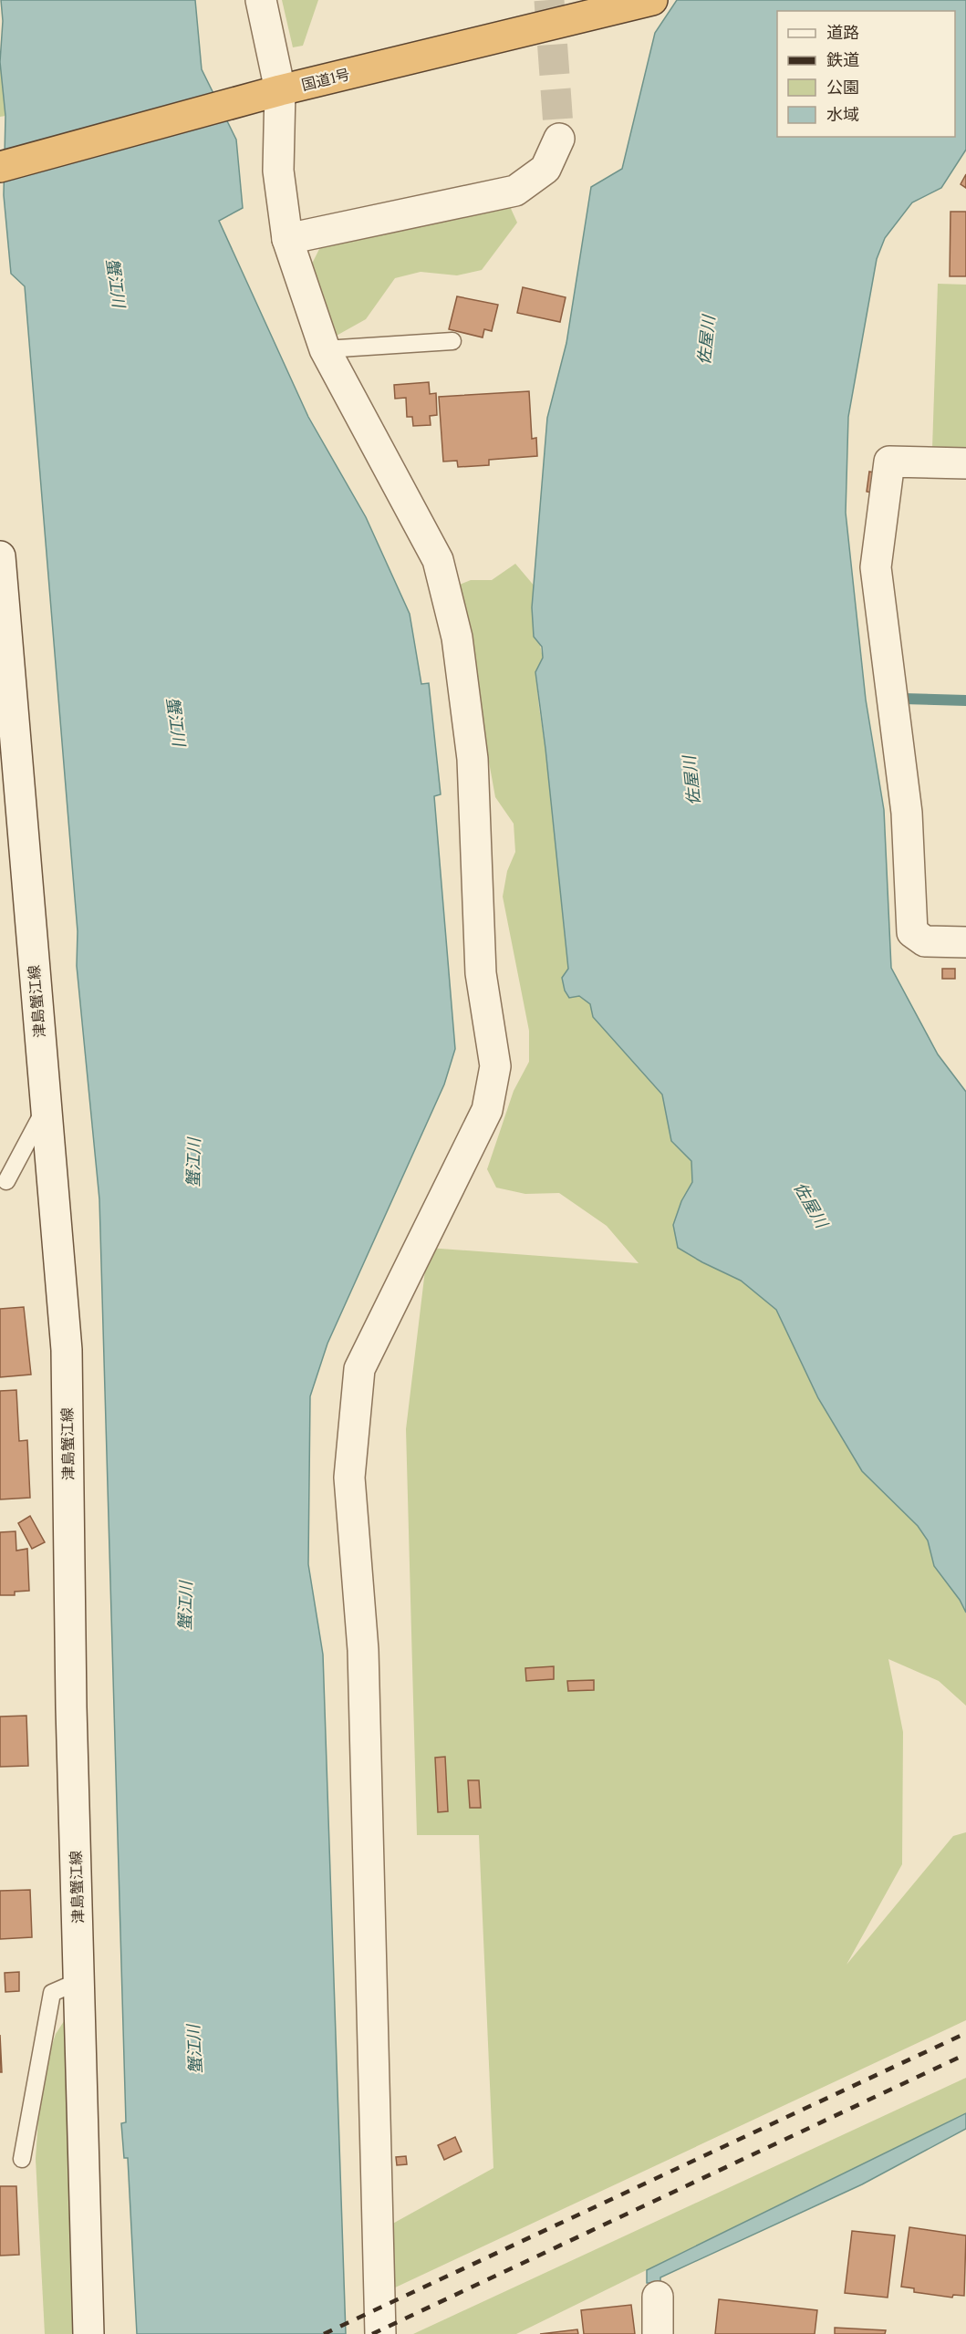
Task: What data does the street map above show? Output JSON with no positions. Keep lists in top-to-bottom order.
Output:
{
  "streets": {
    "highway": ["国道1号"],
    "street": ["津島蟹江線"]
  },
  "water": ["蟹江川", "佐屋川"],
  "legend": [
    "道路",
    "鉄道",
    "公園",
    "水域"
  ]
}
